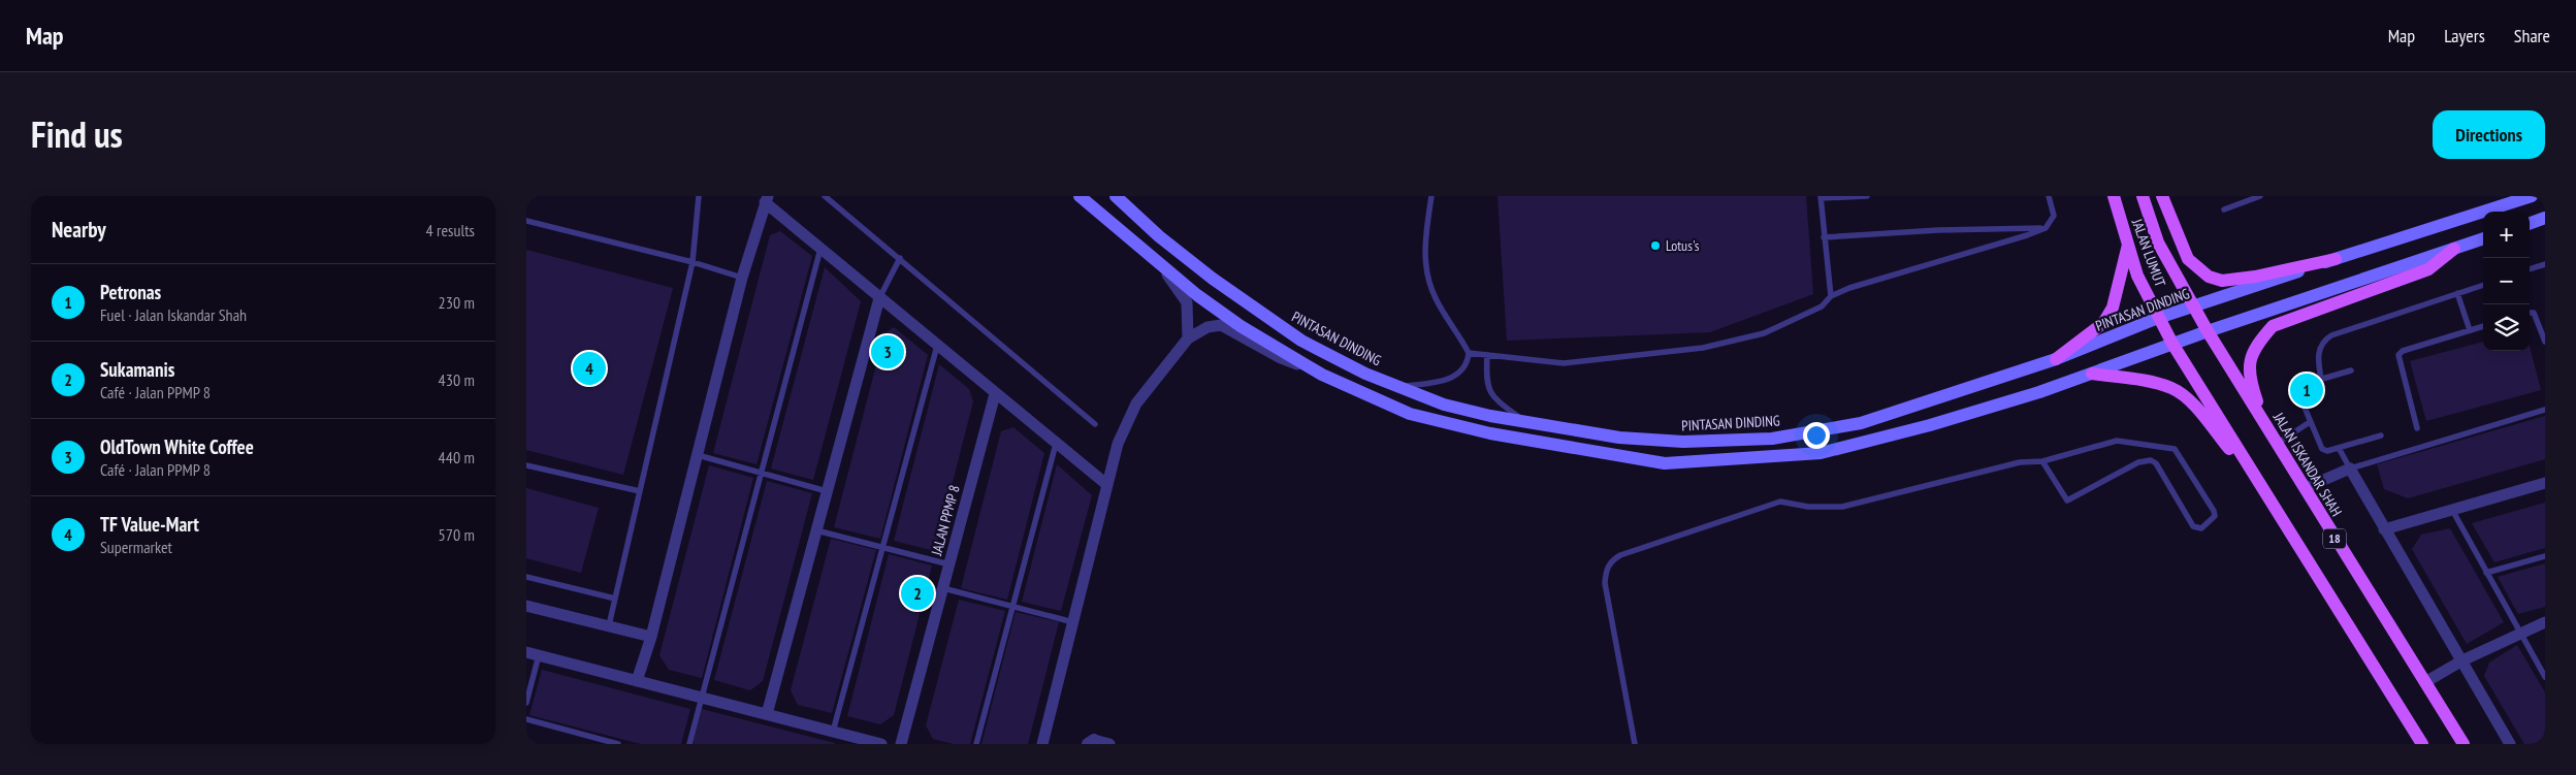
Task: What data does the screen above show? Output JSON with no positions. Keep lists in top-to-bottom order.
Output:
{
  "streets": {
    "main road": [
      "JALAN LUMUT",
      "PINTASAN DINDING",
      "JALAN ISKANDAR SHAH",
      "18"
    ],
    "street": ["JALAN PPMP 8"]
  },
  "crossings": [
    ["JALAN LUMUT", "PINTASAN DINDING"],
    ["JALAN LUMUT", "18"],
    ["PINTASAN DINDING", "18"],
    ["JALAN ISKANDAR SHAH", "18"]
  ],
  "places": ["Lotus's"],
  "page": {
    "header": "Map",
    "nav": ["Map", "Layers", "Share"],
    "title": "Find us",
    "buttons": "Directions",
    "heading": ["Nearby", "4 results"],
    "map_buttons": ["+", "−"],
    "list": [
      {
        "mark": "1",
        "name": "Petronas",
        "note": "Fuel · Jalan Iskandar Shah",
        "value": "230 m"
      },
      {
        "mark": "2",
        "name": "Sukamanis",
        "note": "Café · Jalan PPMP 8",
        "value": "430 m"
      },
      {
        "mark": "3",
        "name": "OldTown White Coffee",
        "note": "Café · Jalan PPMP 8",
        "value": "440 m"
      },
      {
        "mark": "4",
        "name": "TF Value-Mart",
        "note": "Supermarket",
        "value": "570 m"
      }
    ],
    "pins": [
      "3",
      "4",
      "1",
      "2"
    ]
  }
}
